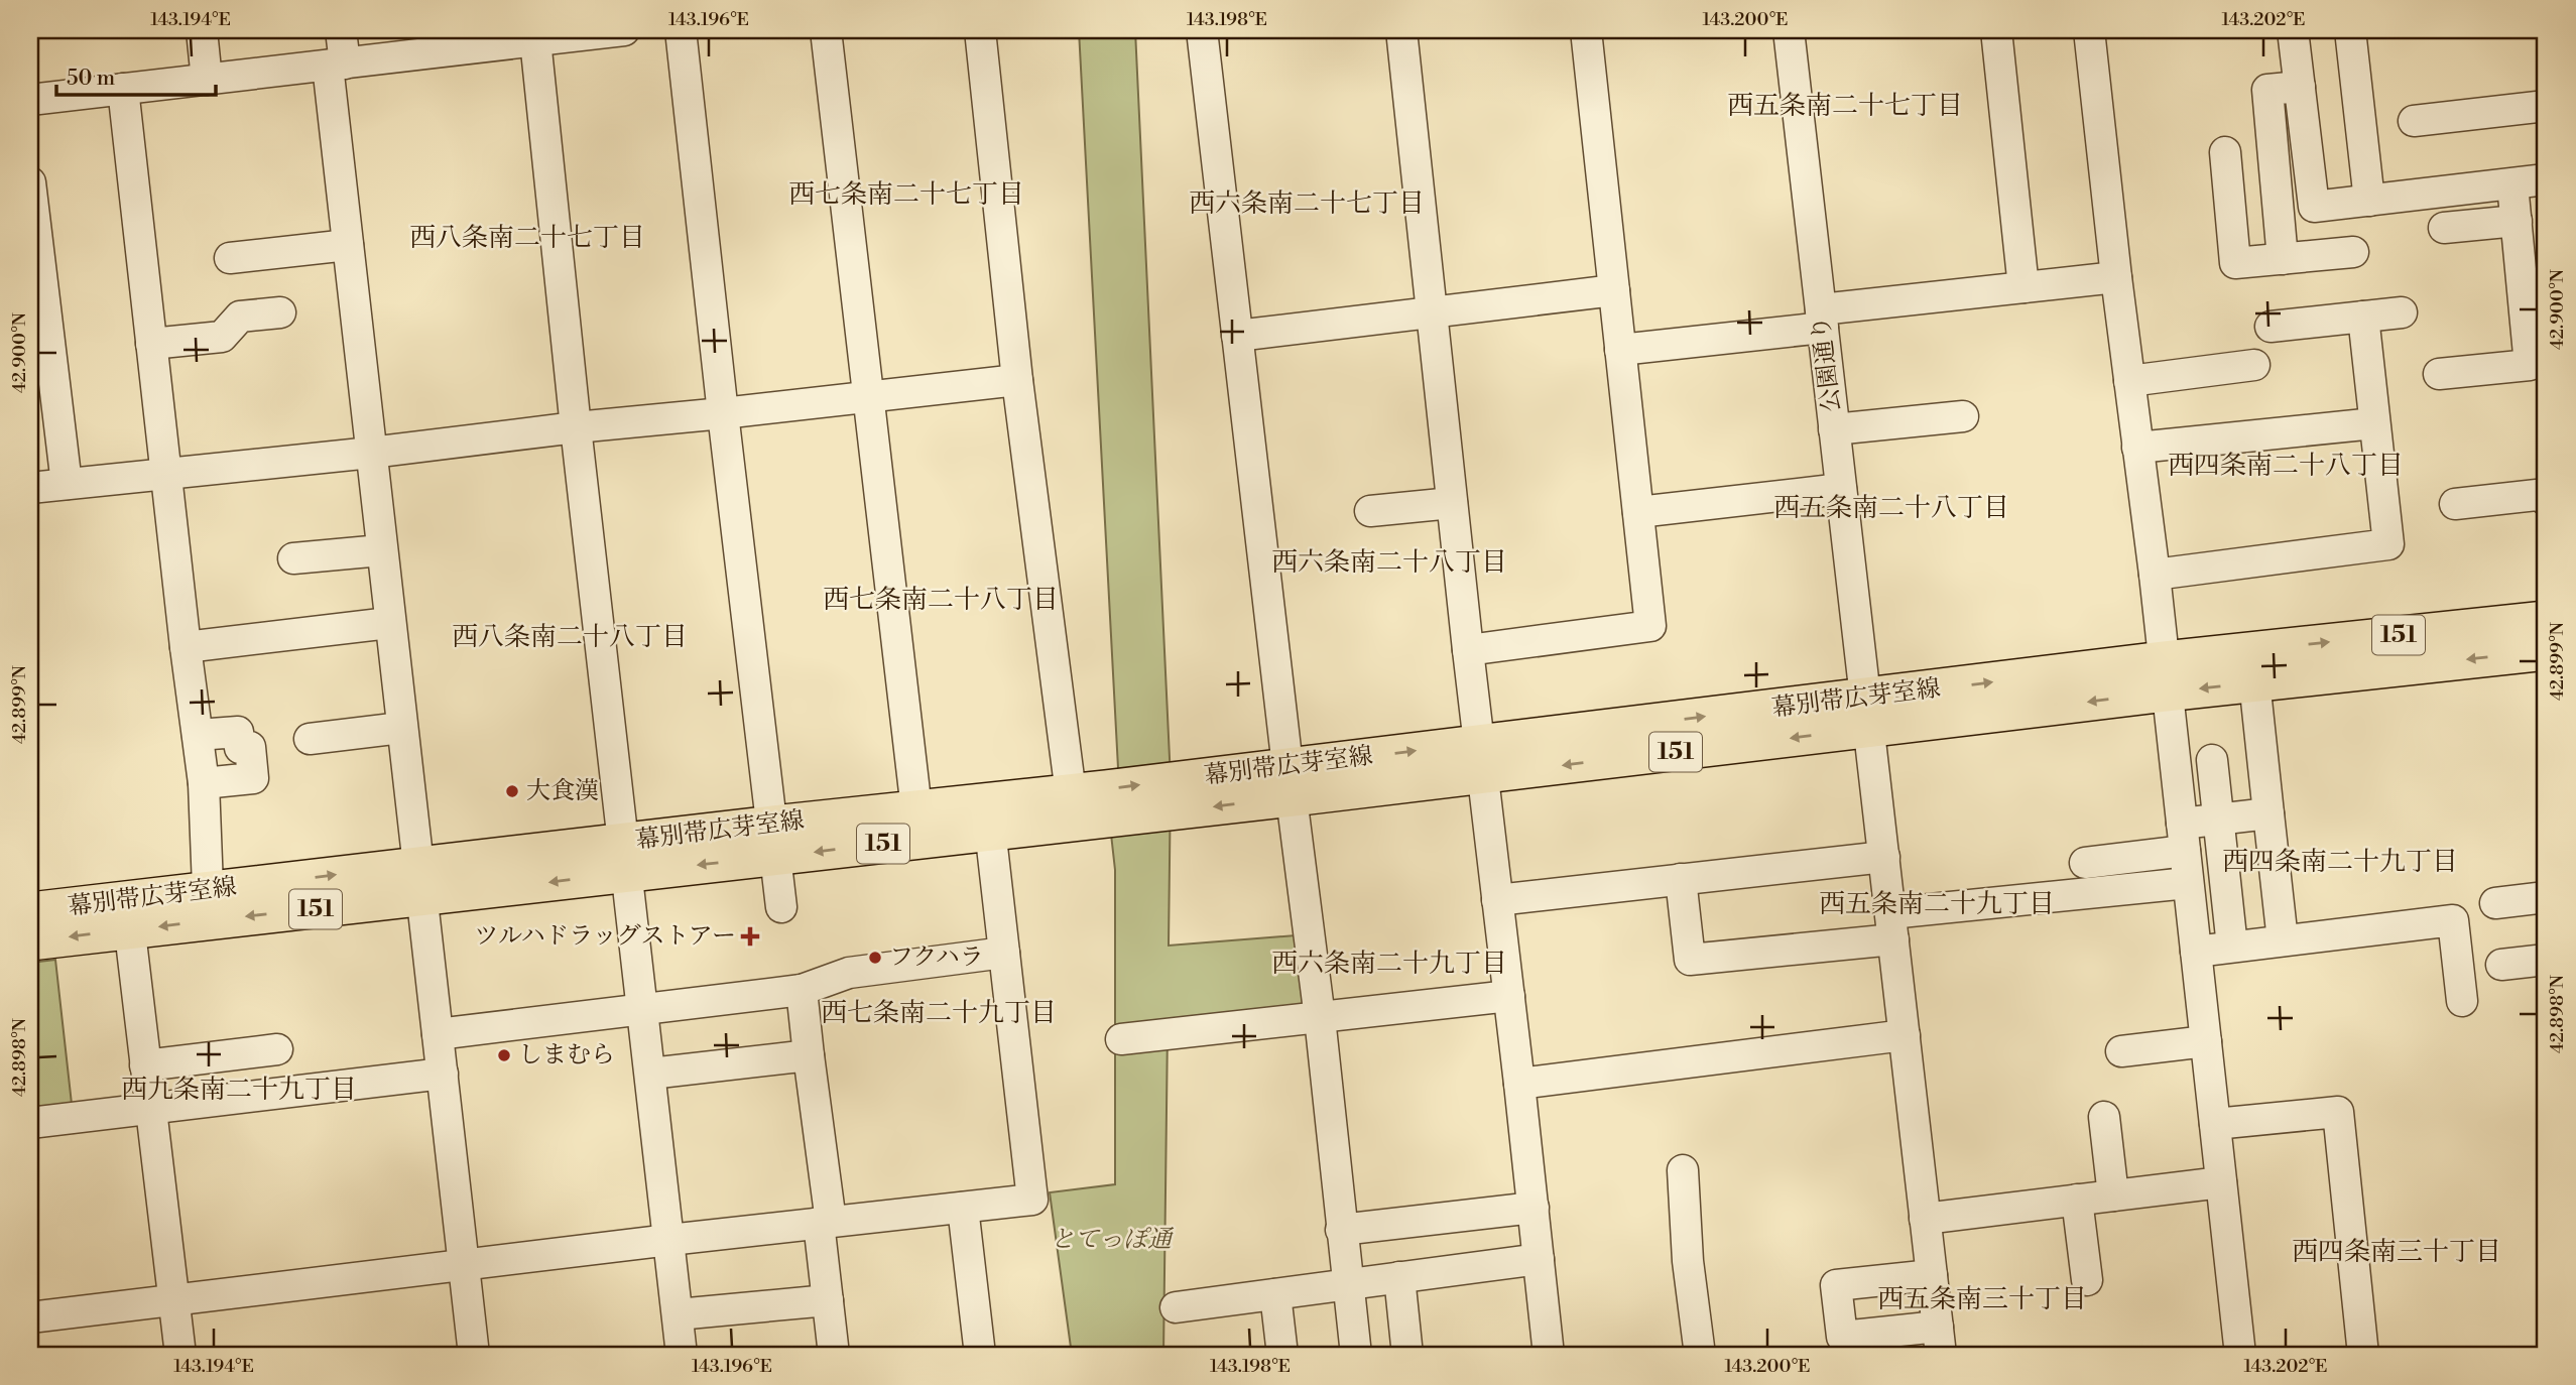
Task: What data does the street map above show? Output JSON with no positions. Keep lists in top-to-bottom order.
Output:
{
  "streets": {
    "main road": ["151", "幕別帯広芽室線"],
    "street": ["公園通り"]
  },
  "crossings": [
    ["公園通り", "幕別帯広芽室線"]
  ],
  "districts": [
    "西五条南二十七丁目",
    "西七条南二十七丁目",
    "西六条南二十七丁目",
    "西八条南二十七丁目",
    "西四条南二十八丁目",
    "西五条南二十八丁目",
    "西六条南二十八丁目",
    "西七条南二十八丁目",
    "西八条南二十八丁目",
    "西四条南二十九丁目",
    "西五条南二十九丁目",
    "西六条南二十九丁目",
    "西七条南二十九丁目",
    "西九条南二十九丁目",
    "西四条南三十丁目",
    "西五条南三十丁目"
  ],
  "parks": ["とてっぽ通"],
  "places": {
    "other": ["大食漢", "フクハラ", "しまむら"],
    "health": ["ツルハドラッグストアー"]
  },
  "scale_bar": "50 m",
  "coordinates": [
    "143.194°E",
    "143.196°E",
    "143.198°E",
    "143.200°E",
    "143.202°E",
    "42.900°N",
    "42.899°N",
    "42.898°N"
  ]
}
